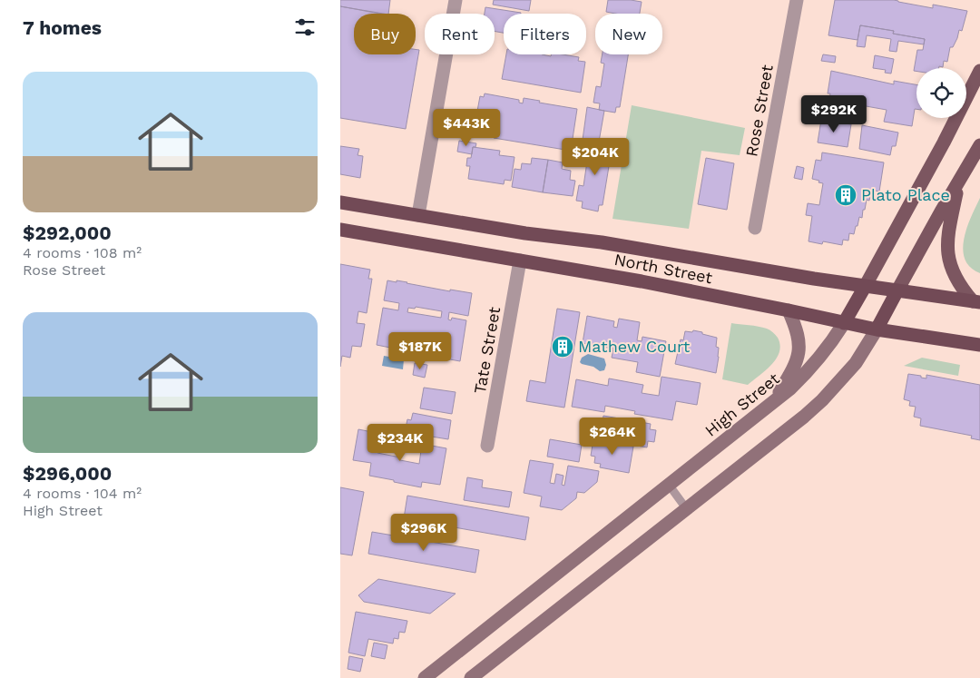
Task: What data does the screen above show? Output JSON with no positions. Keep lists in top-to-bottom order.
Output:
{
  "streets": {
    "highway": ["North Street", "High Street"],
    "street": ["Rose Street", "Tate Street"]
  },
  "crossings": [
    ["North Street", "Tate Street"],
    ["North Street", "High Street"]
  ],
  "places": {
    "building": ["Plato Place", "Mathew Court"]
  },
  "page": {
    "heading": "7 homes",
    "chip": [
      "Buy",
      "Rent",
      "Filters",
      "New"
    ],
    "list": [
      {
        "name": "$292,000",
        "note": "4 rooms · 108 m² · Rose Street"
      },
      {
        "name": "$296,000",
        "note": "4 rooms · 104 m² · High Street"
      }
    ],
    "price": [
      "$292K",
      "$443K",
      "$204K",
      "$187K",
      "$264K",
      "$234K",
      "$296K"
    ]
  }
}
